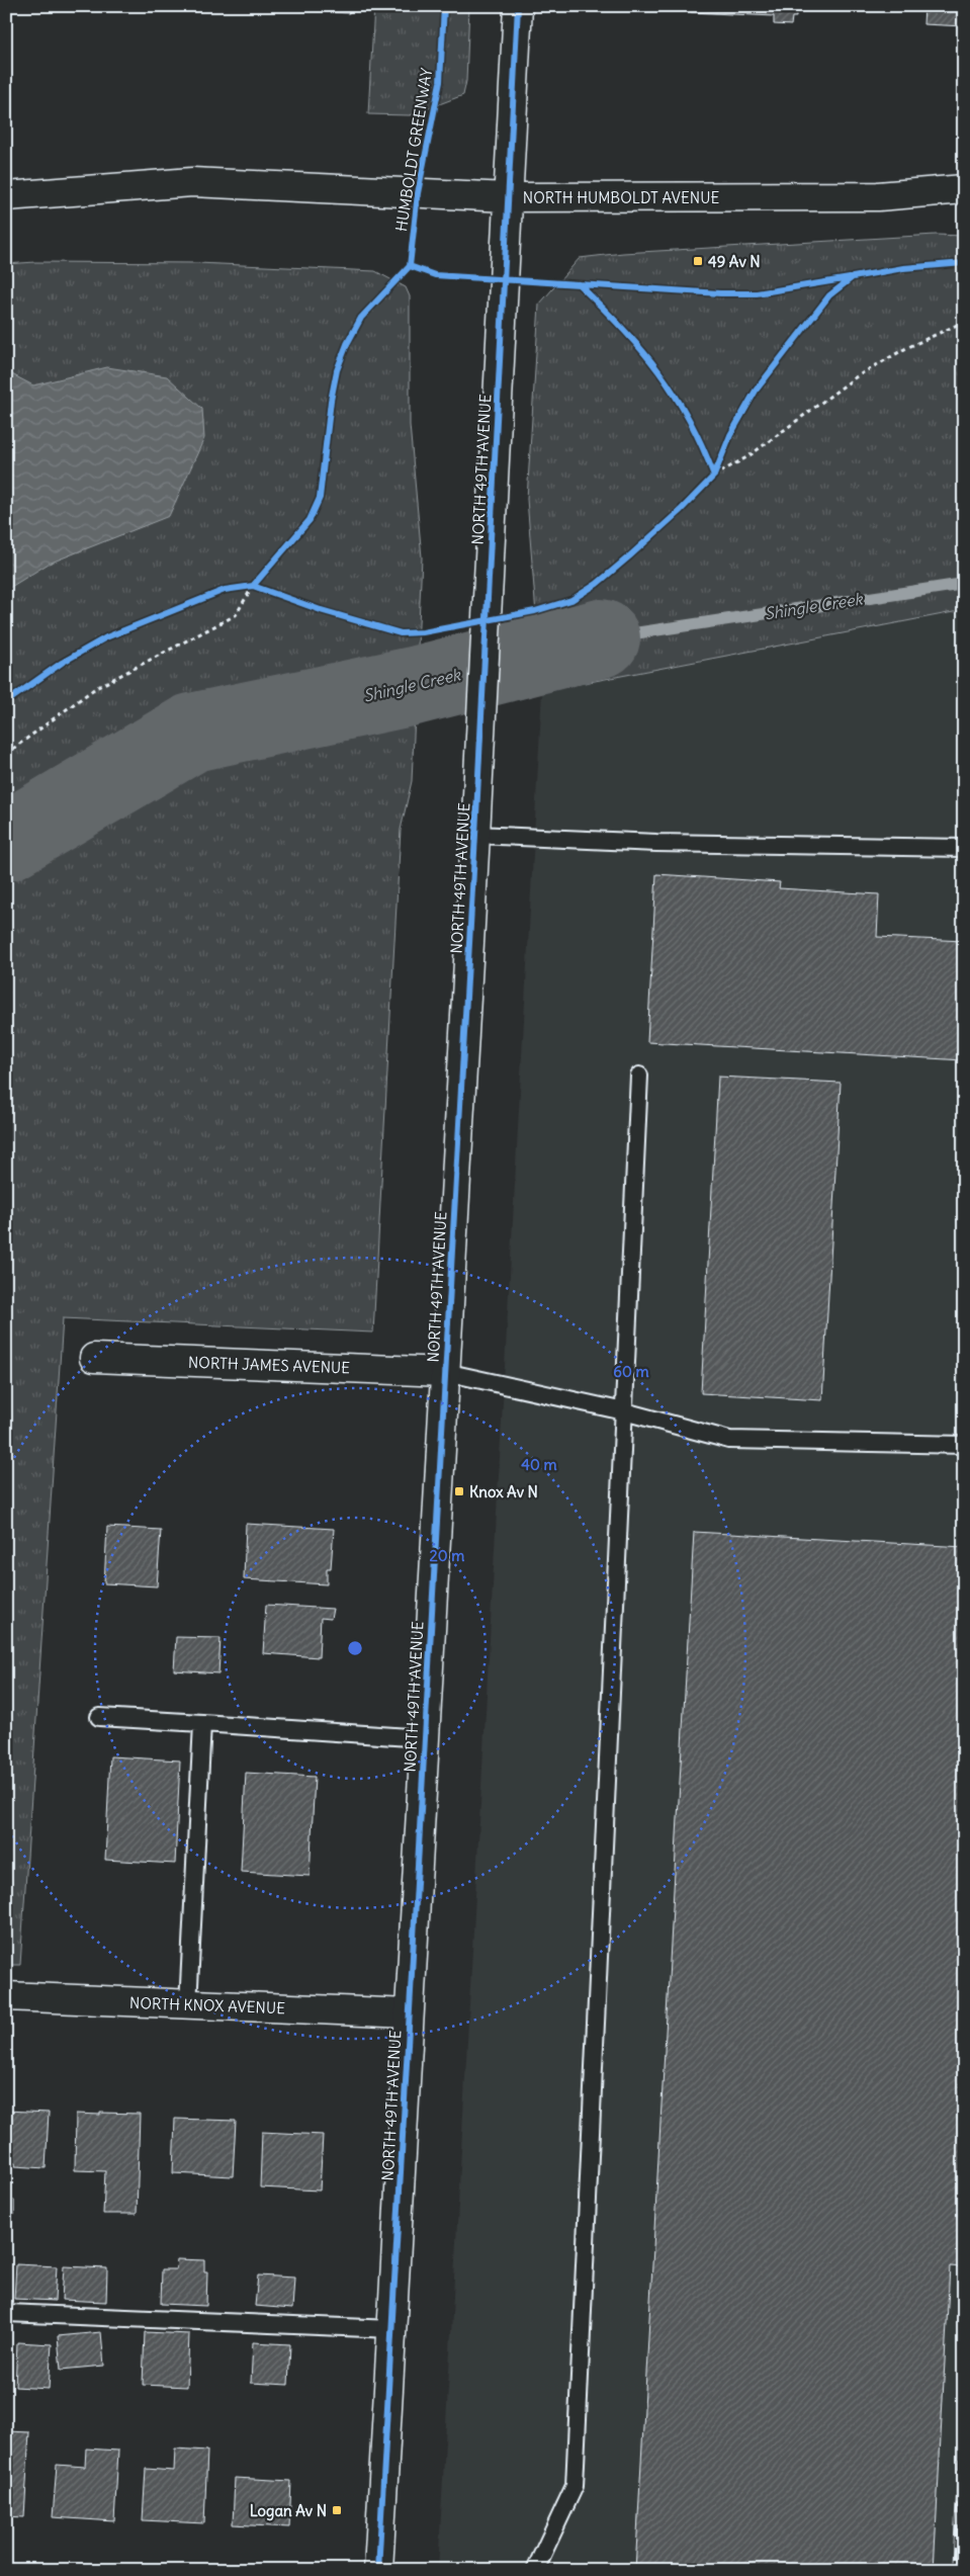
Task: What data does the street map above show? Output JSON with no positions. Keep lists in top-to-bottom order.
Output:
{
  "streets": {
    "street": [
      "NORTH HUMBOLDT AVENUE",
      "NORTH 49TH AVENUE",
      "NORTH JAMES AVENUE",
      "NORTH KNOX AVENUE"
    ],
    "cycle path": ["HUMBOLDT GREENWAY"]
  },
  "crossings": [
    ["NORTH HUMBOLDT AVENUE", "NORTH 49TH AVENUE"],
    ["NORTH 49TH AVENUE", "NORTH JAMES AVENUE"],
    ["NORTH 49TH AVENUE", "NORTH KNOX AVENUE"]
  ],
  "water": ["Shingle Creek"],
  "places": {
    "transit": ["49 Av N", "Knox Av N", "Logan Av N"]
  },
  "rings": ["60 m", "40 m", "20 m"]
}
